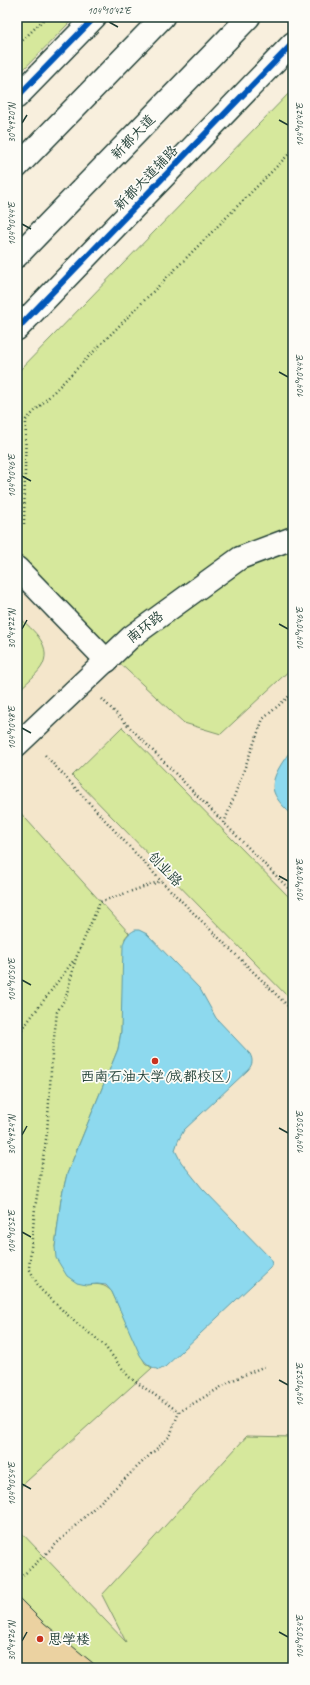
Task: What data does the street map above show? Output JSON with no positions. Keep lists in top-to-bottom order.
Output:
{
  "streets": {
    "main road": ["新都大道", "新都大道辅路", "南环路"],
    "path": ["创业路"]
  },
  "crossings": [
    ["南环路", "创业路"]
  ],
  "places": ["西南石油大学(成都校区)", "思学楼"],
  "coordinates": [
    "104°10'42\"E",
    "30°49'20\"N",
    "104°10'44\"E",
    "104°10'46\"E",
    "30°49'22\"N",
    "104°10'48\"E",
    "104°10'50\"E",
    "30°49'24\"N",
    "104°10'52\"E",
    "104°10'54\"E",
    "30°49'26\"N"
  ]
}
